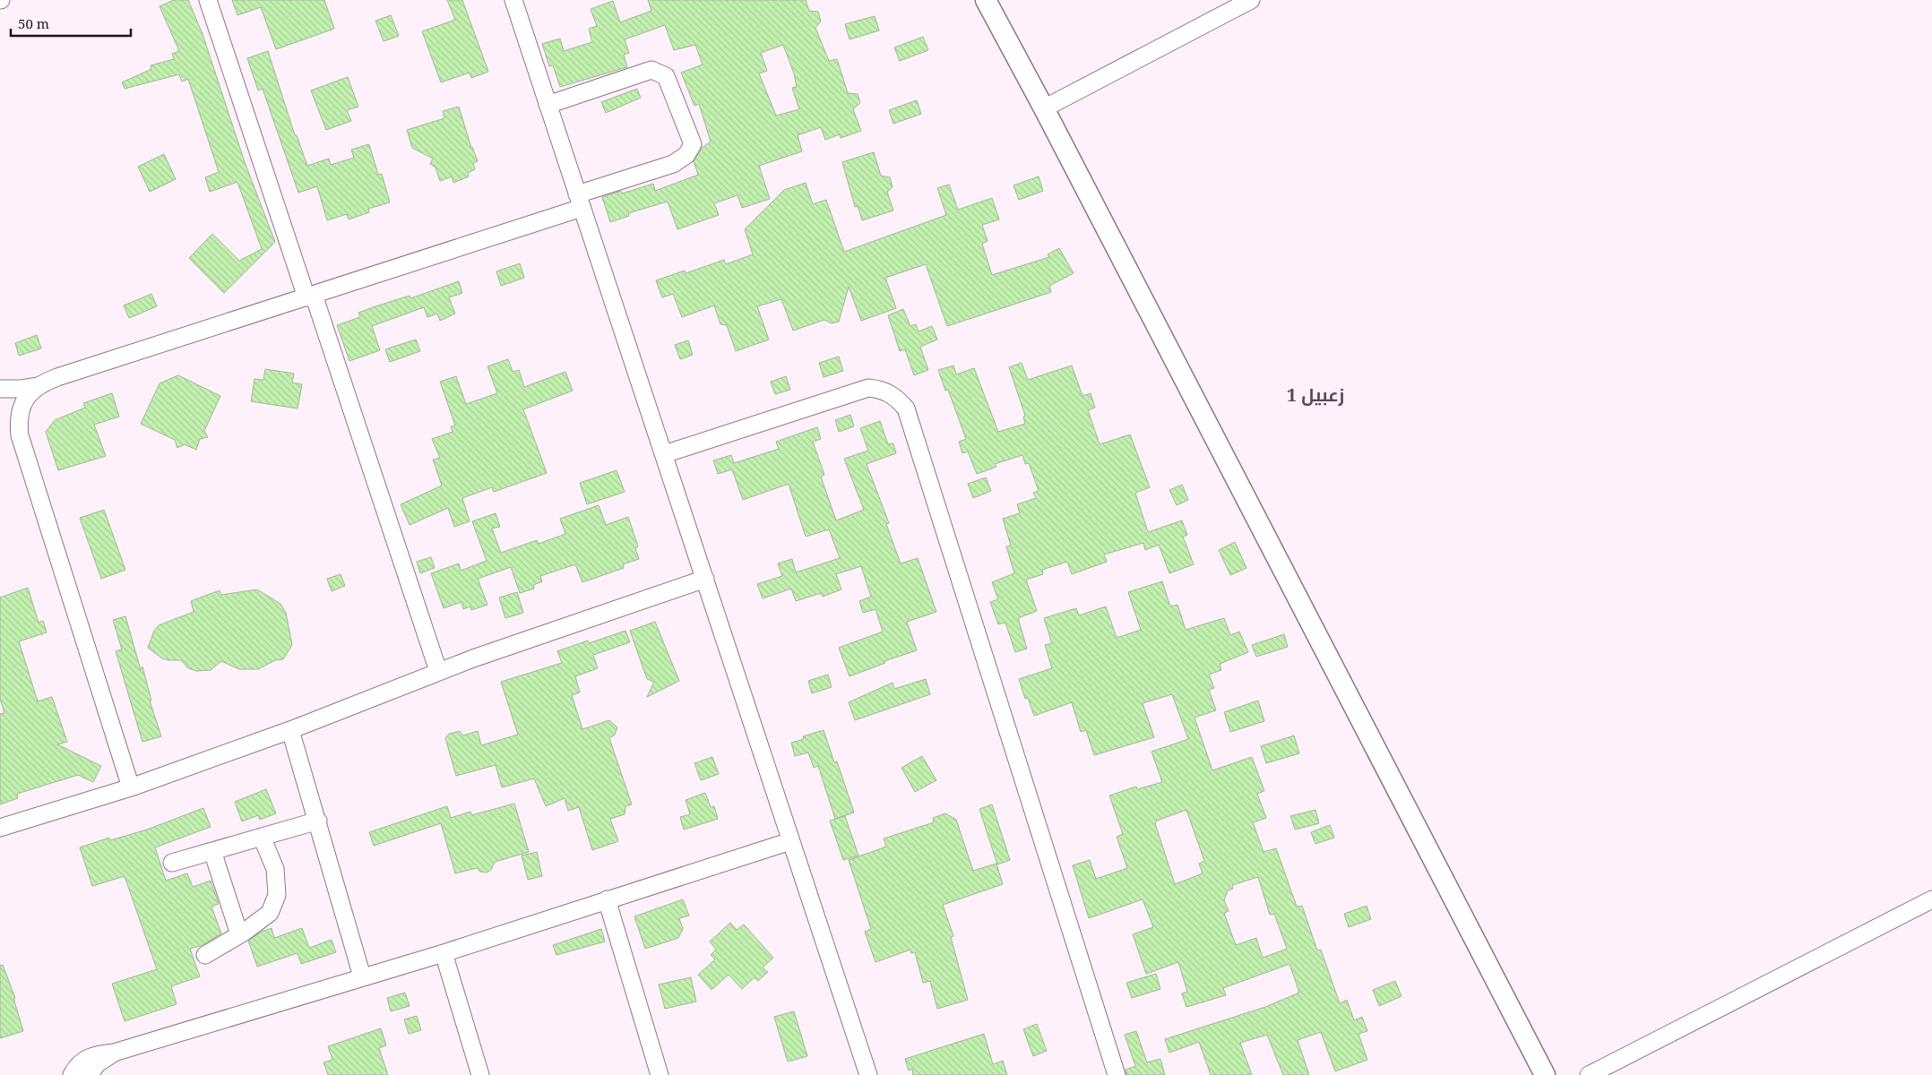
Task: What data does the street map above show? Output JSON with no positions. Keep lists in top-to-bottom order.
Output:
{
  "districts": ["زعبيل 1"],
  "scale_bar": "50 m"
}
